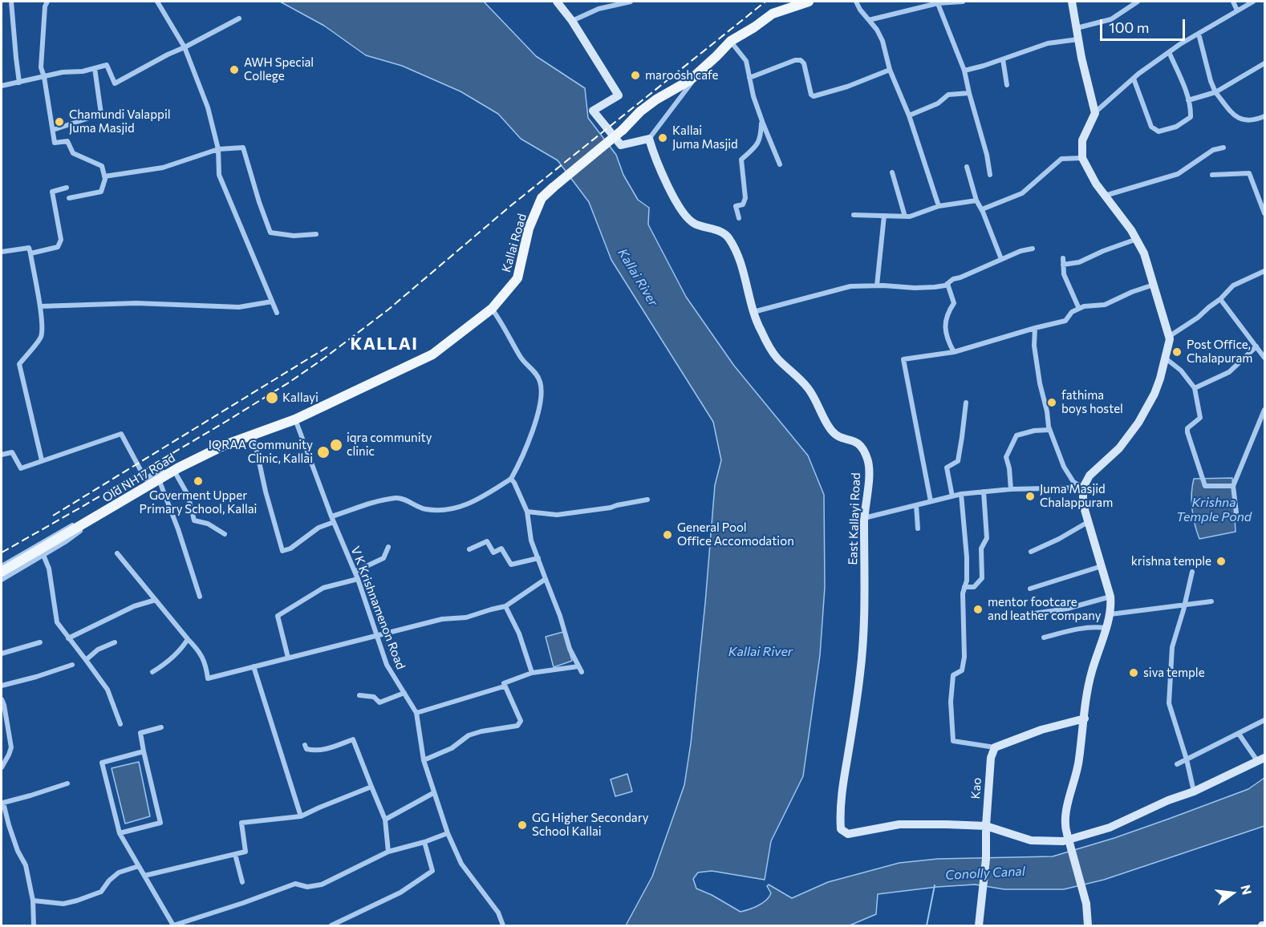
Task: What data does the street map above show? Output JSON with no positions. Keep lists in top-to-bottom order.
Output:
{
  "streets": {
    "main road": ["Kallai Road", "Old NH17 Road"],
    "street": ["East Kallayi Road", "V K Krishnamenon Road", "Kao"]
  },
  "crossings": [
    ["Kallai Road", "Old NH17 Road"],
    ["Kallai Road", "V K Krishnamenon Road"],
    ["Old NH17 Road", "V K Krishnamenon Road"],
    ["East Kallayi Road", "Kao"]
  ],
  "districts": ["KALLAI"],
  "water": ["Kallai River", "Krishna Temple Pond", "Conolly Canal"],
  "places": [
    "AWH Special College",
    "maroosh cafe",
    "Chamundi Valappil Juma Masjid",
    "Kallai Juma Masjid",
    "Post Office, Chalapuram",
    "Kallayi",
    "fathima boys hostel",
    "iqra community clinic",
    "IQRAA Community Clinic, Kallai",
    "Goverment Upper Primary School, Kallai",
    "Juma Masjid Chalappuram",
    "General Pool Office Accomodation",
    "krishna temple",
    "mentor footcare and leather company",
    "siva temple",
    "GG Higher Secondary School Kallai"
  ],
  "scale_bar": "100 m",
  "north": "right"
}
